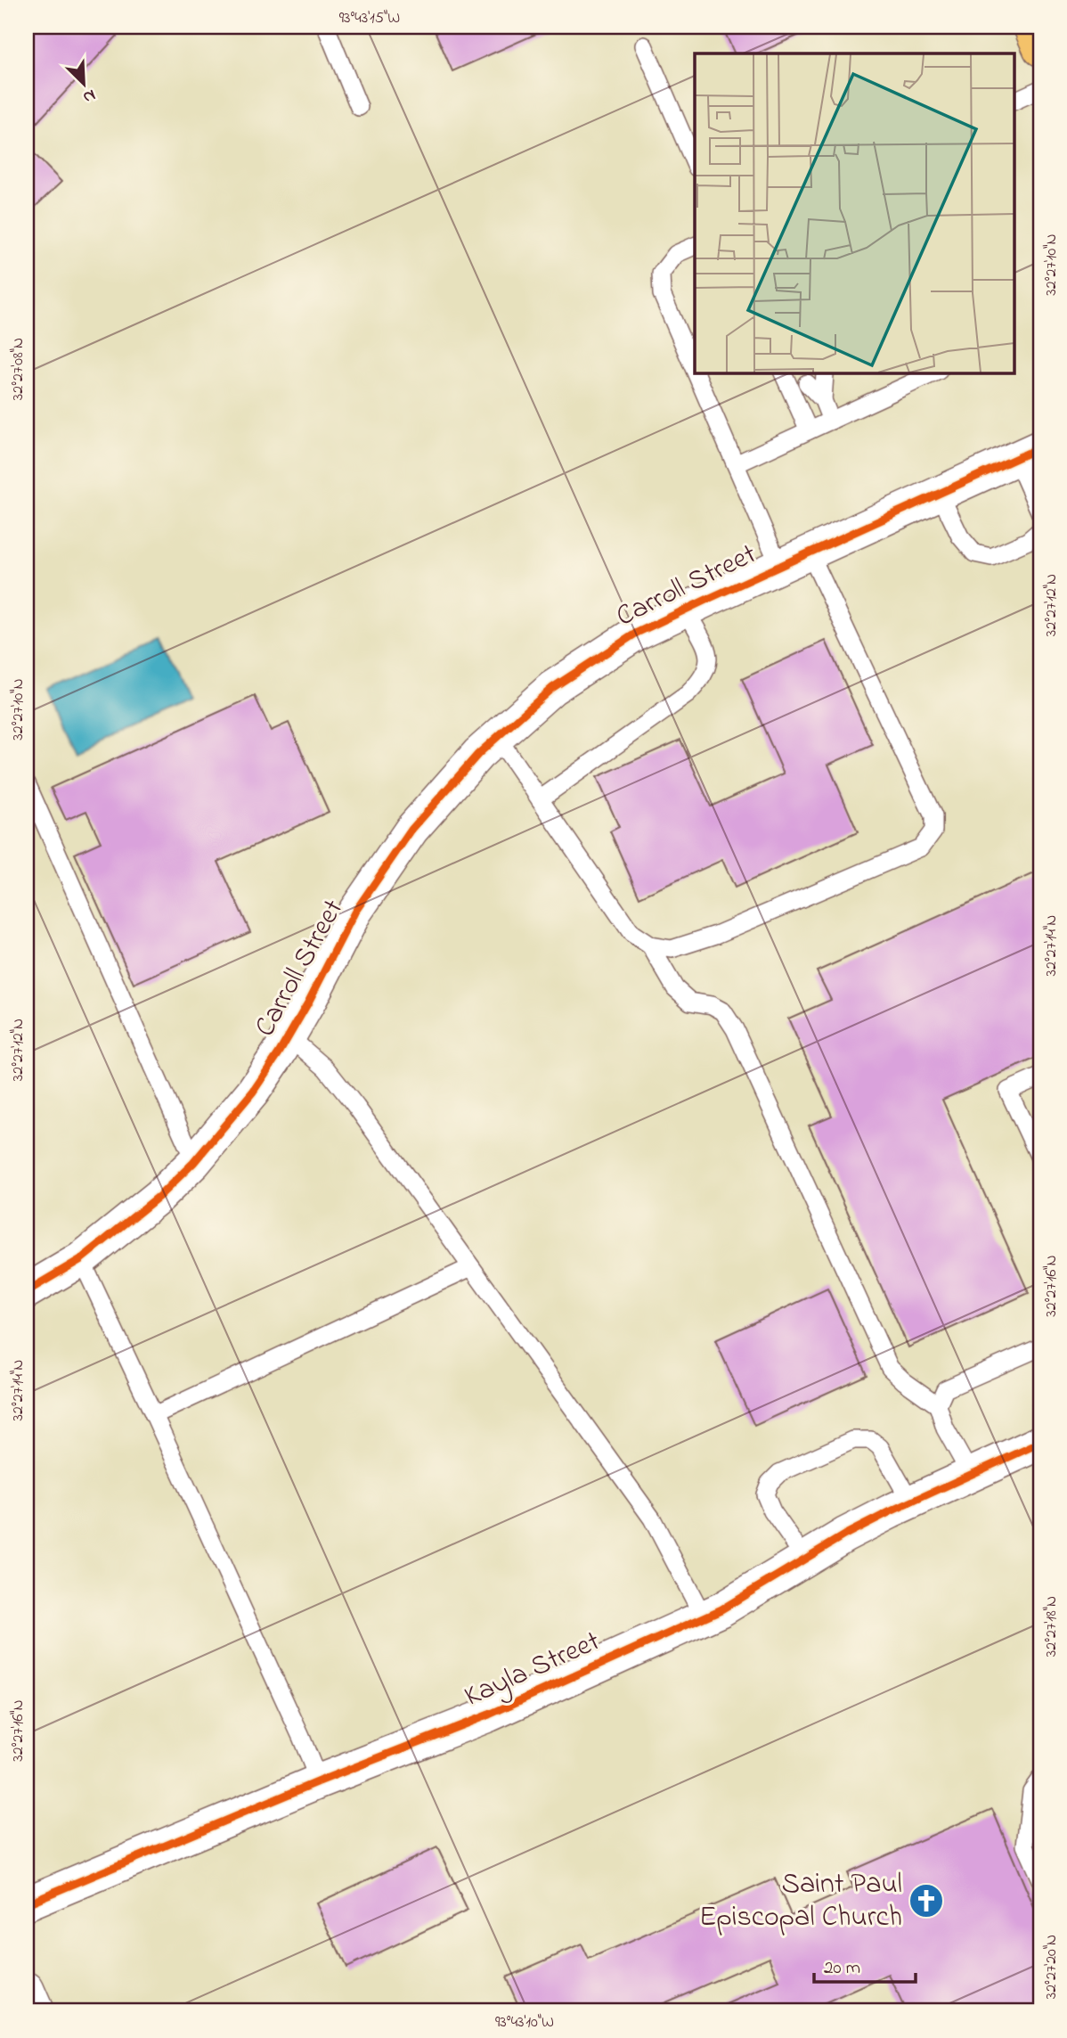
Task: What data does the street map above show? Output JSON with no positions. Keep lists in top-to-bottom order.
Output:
{
  "streets": {
    "street": ["Carroll Street", "Kayla Street"]
  },
  "places": {
    "church": ["Saint Paul Episcopal Church"]
  },
  "scale_bar": "20 m",
  "north": "bottom right",
  "coordinates": [
    "93°43'15\"W",
    "32°27'10\"N",
    "32°27'08\"N",
    "32°27'12\"N",
    "32°27'14\"N",
    "32°27'16\"N",
    "32°27'18\"N",
    "32°27'20\"N",
    "93°43'10\"W"
  ]
}
